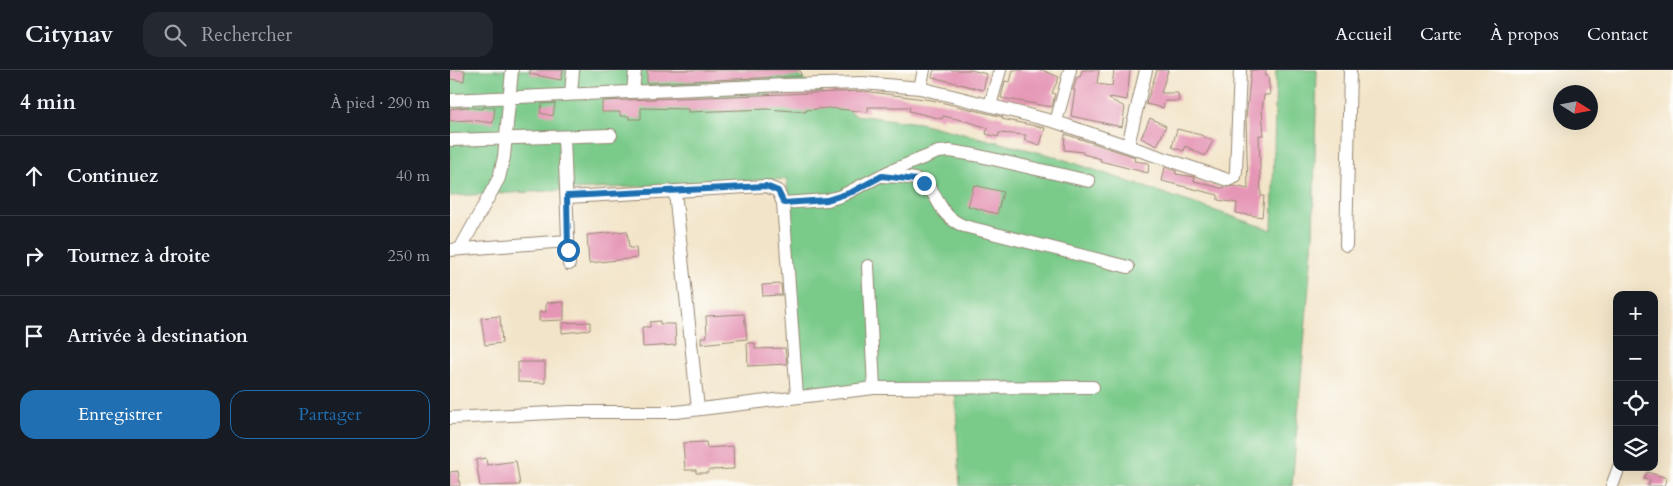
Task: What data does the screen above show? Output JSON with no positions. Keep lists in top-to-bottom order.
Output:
{
  "north": "right",
  "page": {
    "header": "Citynav",
    "search": "Rechercher",
    "nav": [
      "Accueil",
      "Carte",
      "À propos",
      "Contact"
    ],
    "heading": ["4 min", "À pied · 290 m"],
    "list": [
      ["Continuez", "40 m"],
      ["Tournez à droite", "250 m"],
      "Arrivée à destination"
    ],
    "map_buttons": ["+", "−"],
    "buttons": ["Enregistrer", "Partager"]
  }
}
